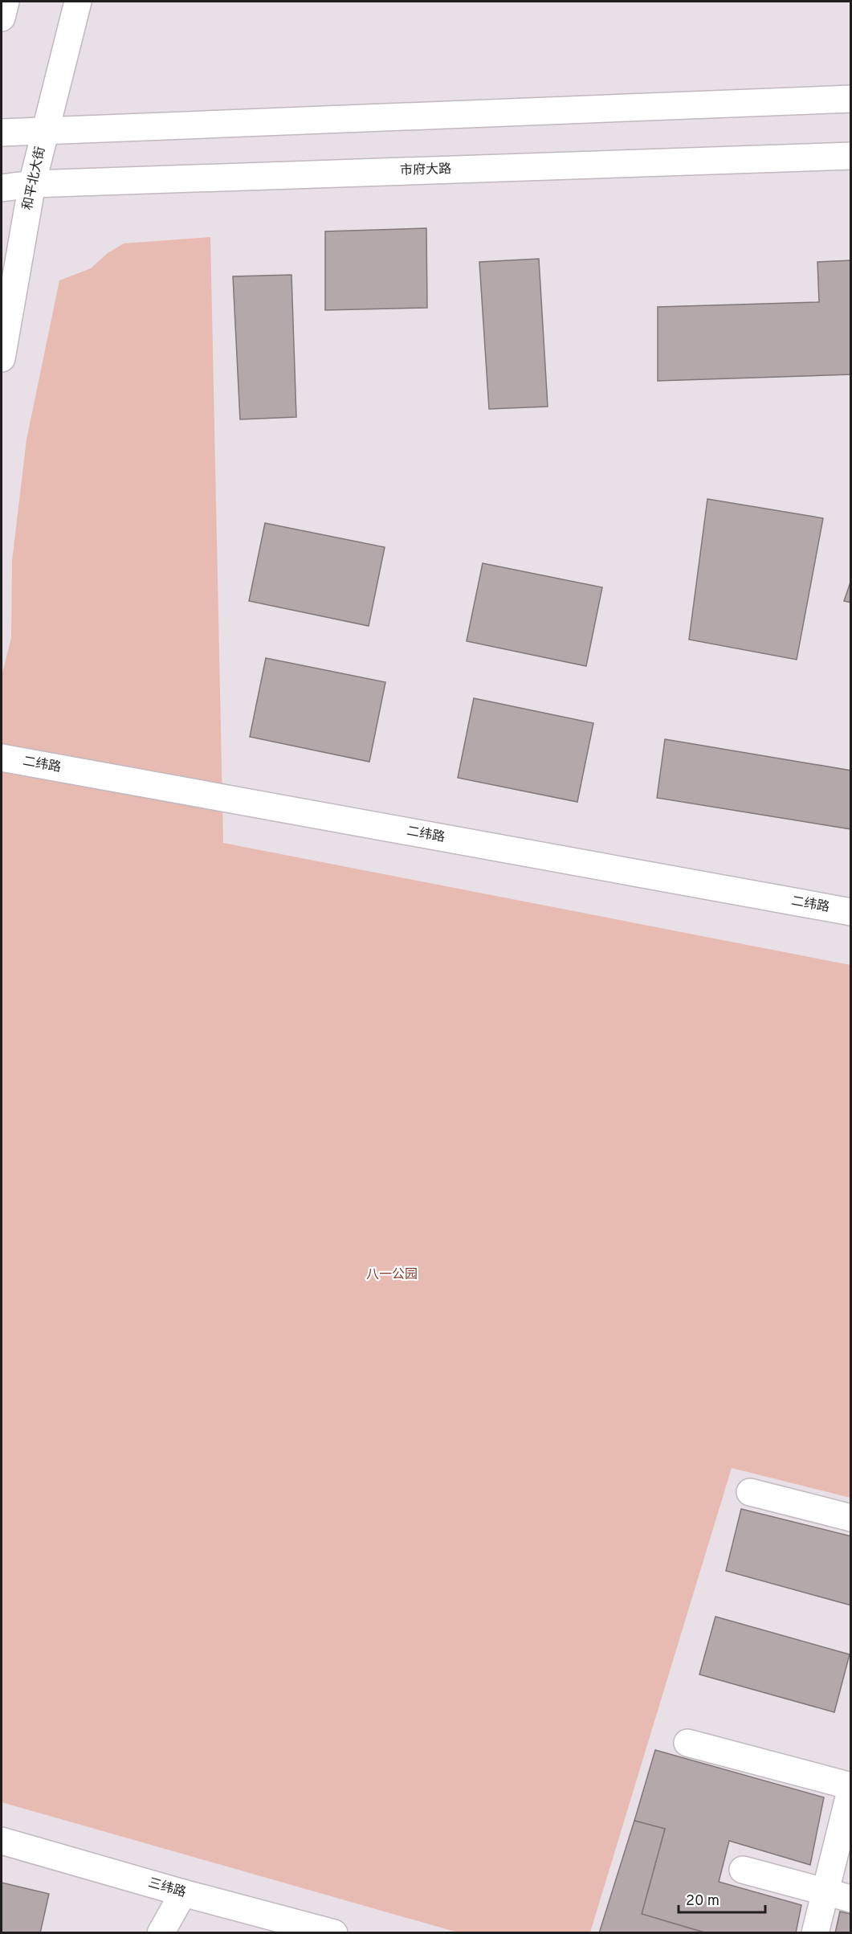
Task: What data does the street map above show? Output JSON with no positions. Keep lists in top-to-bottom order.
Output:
{
  "streets": {
    "main road": [
      "市府大路",
      "和平北大街",
      "二纬路",
      "三纬路"
    ]
  },
  "crossings": [
    ["市府大路", "和平北大街"]
  ],
  "parks": ["八一公园"],
  "scale_bar": "20 m"
}
